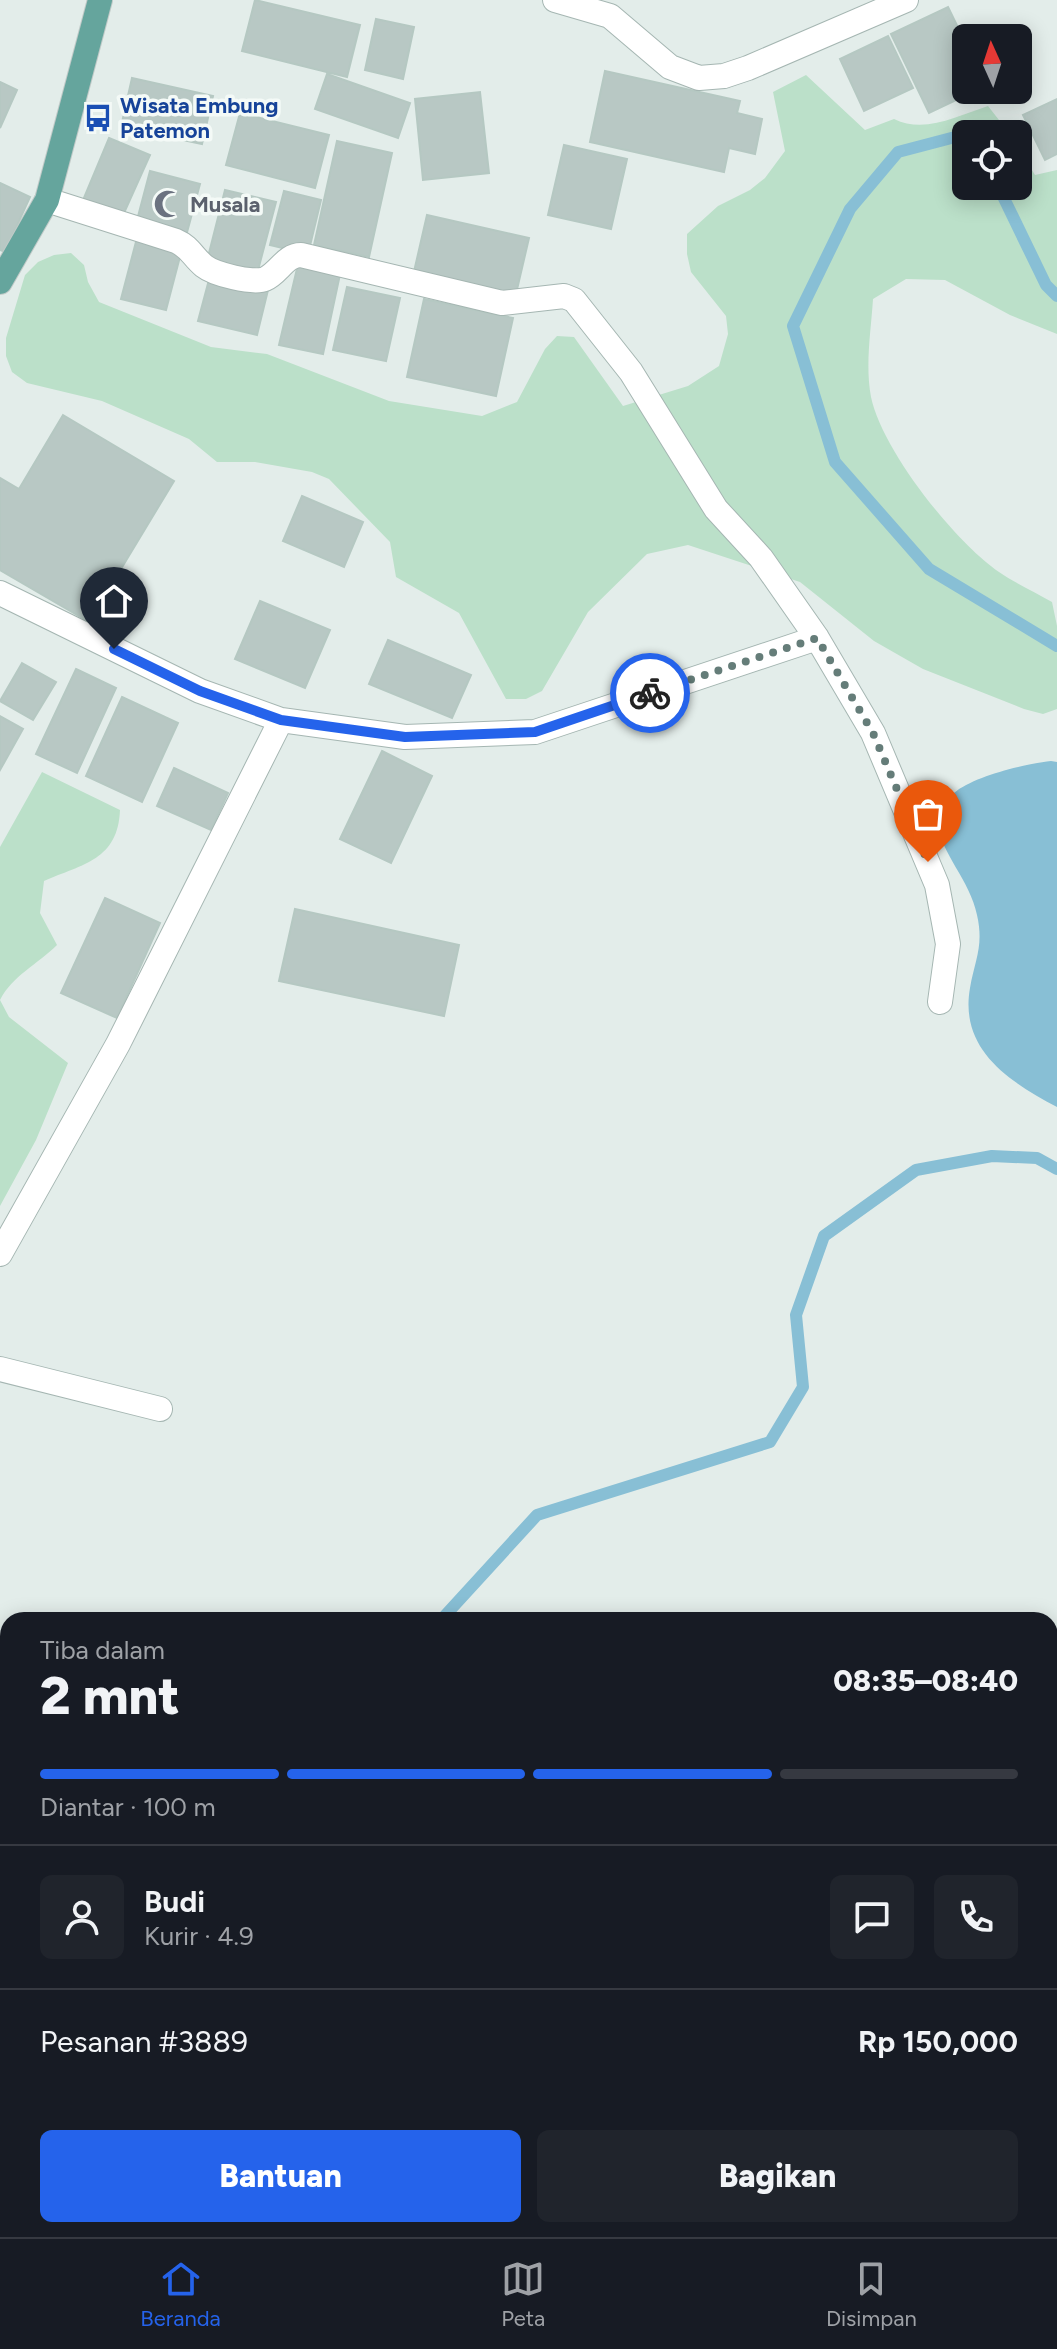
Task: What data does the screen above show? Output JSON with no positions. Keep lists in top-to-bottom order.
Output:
{
  "places": {
    "bus stop": ["Wisata Embung Patemon"],
    "mosque": ["Musala"]
  },
  "north": "top",
  "page": {
    "heading": ["2 mnt", "Tiba dalam", "08:35–08:40"],
    "panel": [
      "Budi",
      "Kurir · 4.9",
      "Pesanan #3889",
      "Rp 150,000"
    ],
    "bar": "Diantar · 100 m",
    "buttons": ["Bantuan", "Bagikan"],
    "tabs": ["Beranda", "Peta", "Disimpan"]
  }
}
